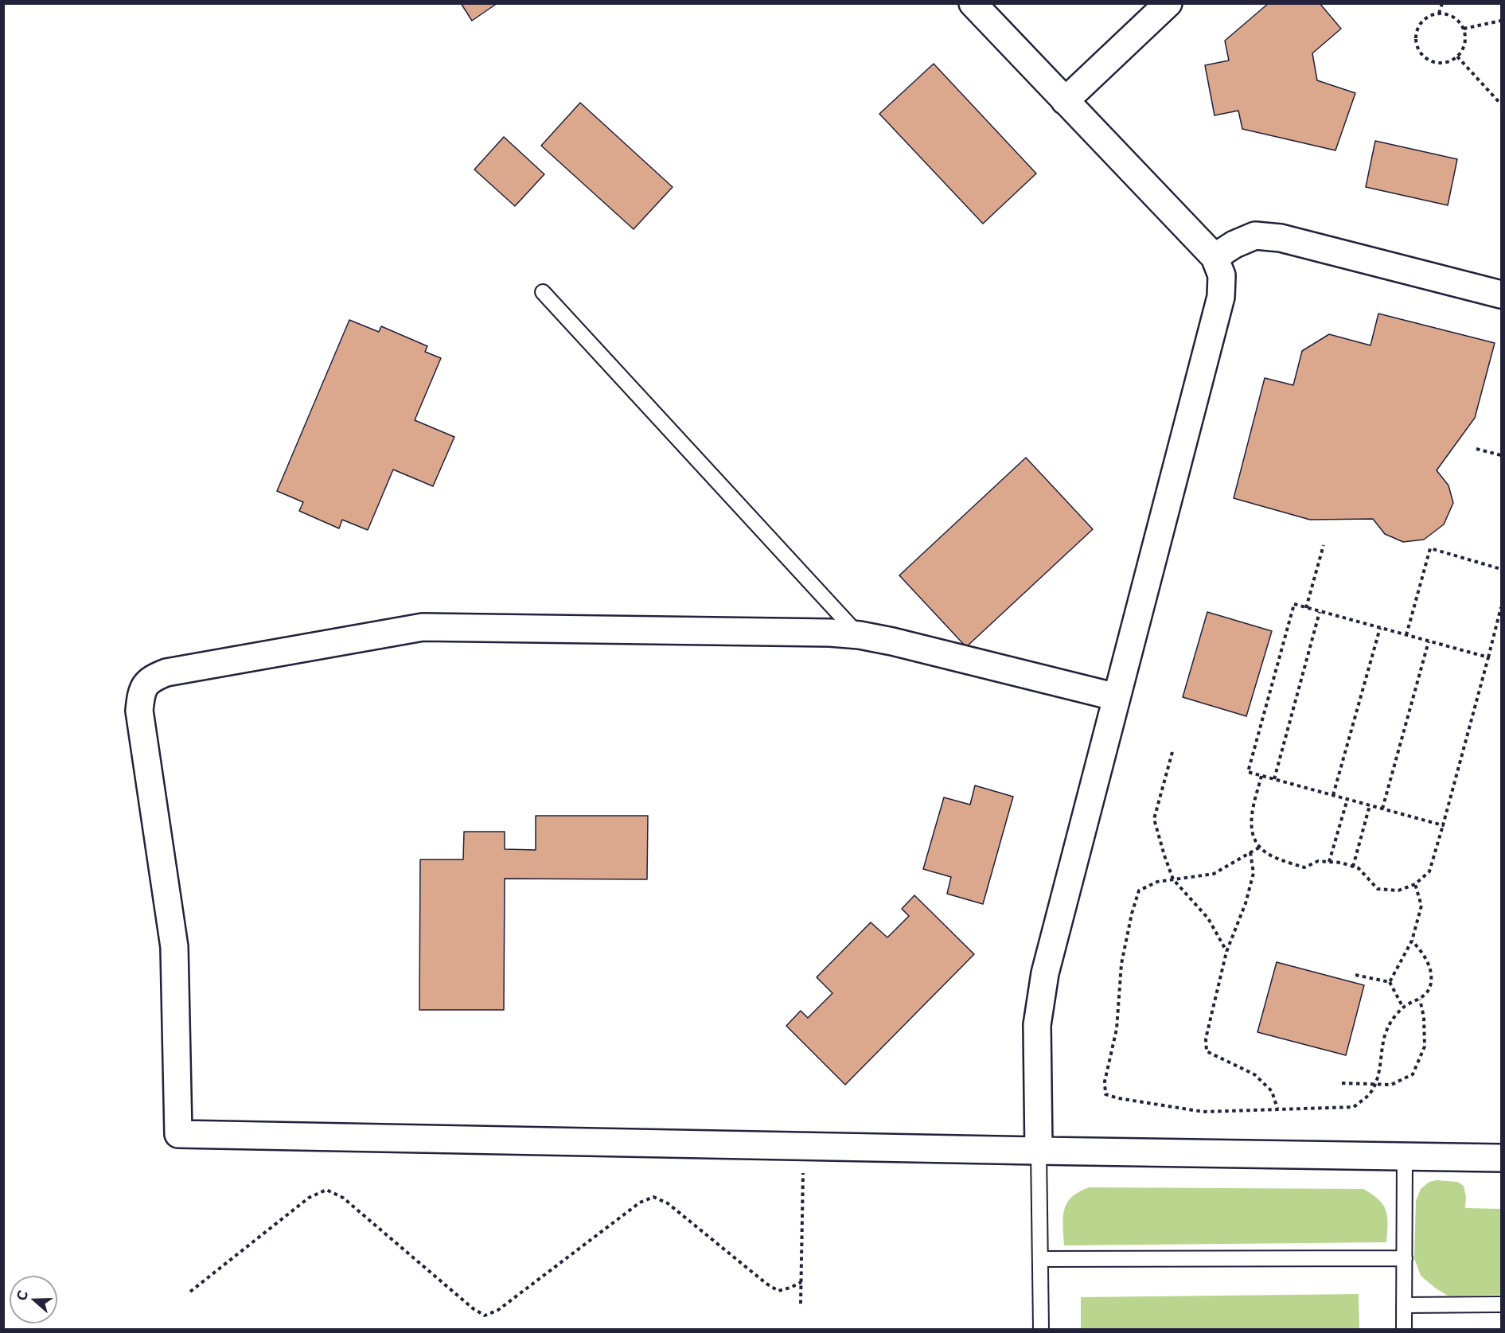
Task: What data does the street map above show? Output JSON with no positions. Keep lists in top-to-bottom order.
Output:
{
  "north": "left"
}
